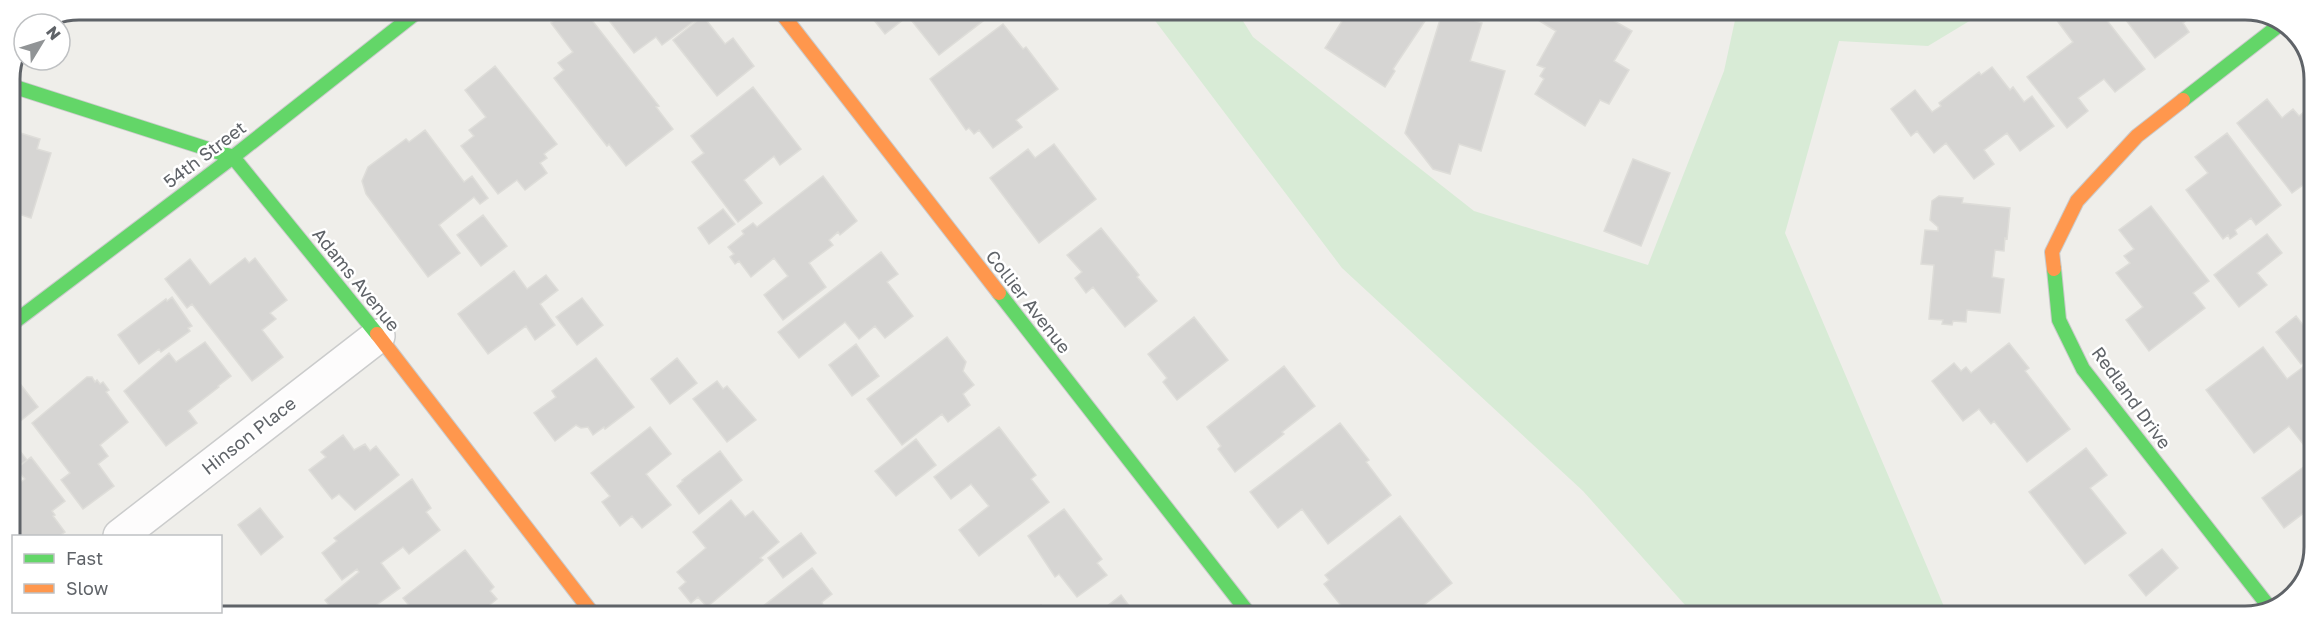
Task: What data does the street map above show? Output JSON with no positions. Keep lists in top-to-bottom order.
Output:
{
  "streets": {
    "street": [
      "54th Street",
      "Adams Avenue",
      "Collier Avenue",
      "Redland Drive",
      "Hinson Place"
    ]
  },
  "crossings": [
    ["54th Street", "Adams Avenue"],
    ["Adams Avenue", "Hinson Place"]
  ],
  "legend": ["Fast", "Slow"],
  "north": "top right"
}
